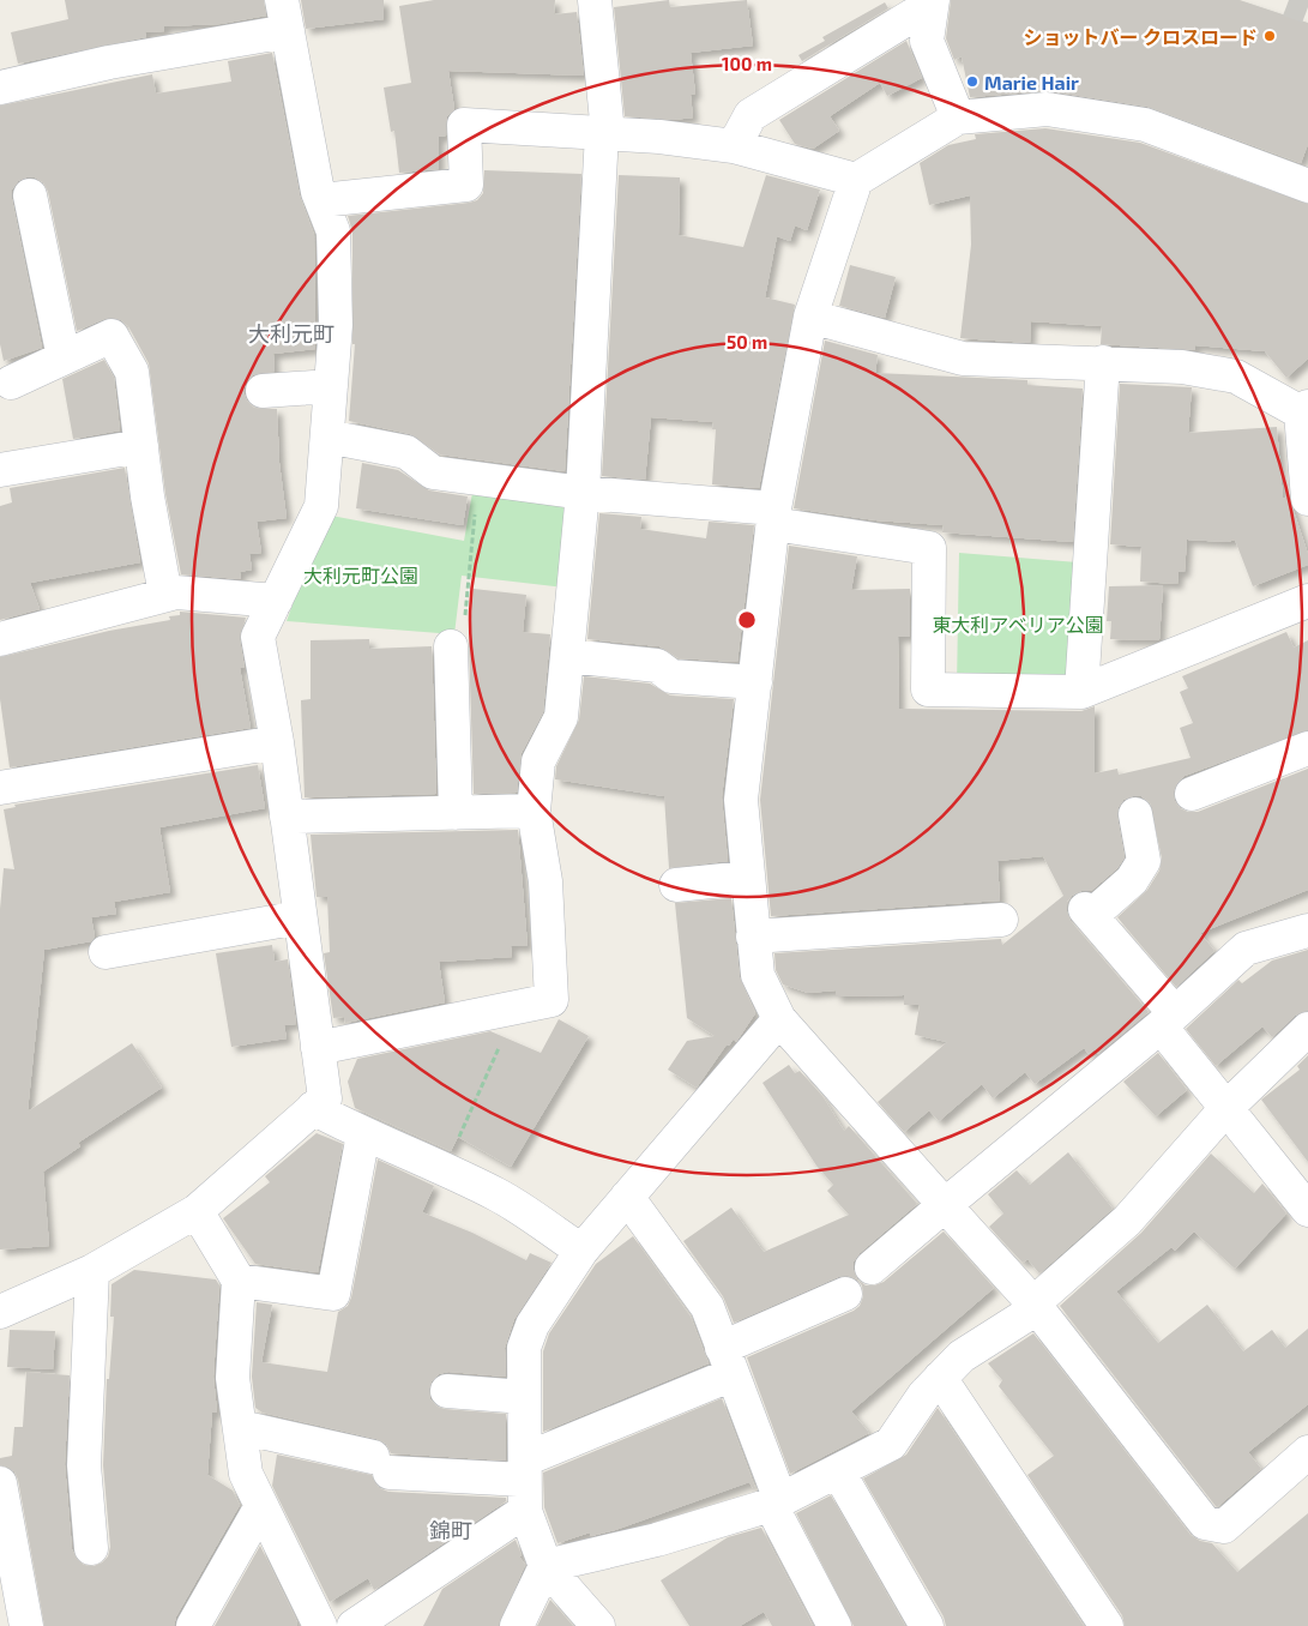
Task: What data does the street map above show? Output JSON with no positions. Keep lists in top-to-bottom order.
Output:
{
  "districts": ["大利元町", "錦町"],
  "parks": ["大利元町公園", "東大利アベリア公園"],
  "places": ["ショットバー クロスロード", "Marie Hair"],
  "rings": ["100 m", "50 m"]
}
